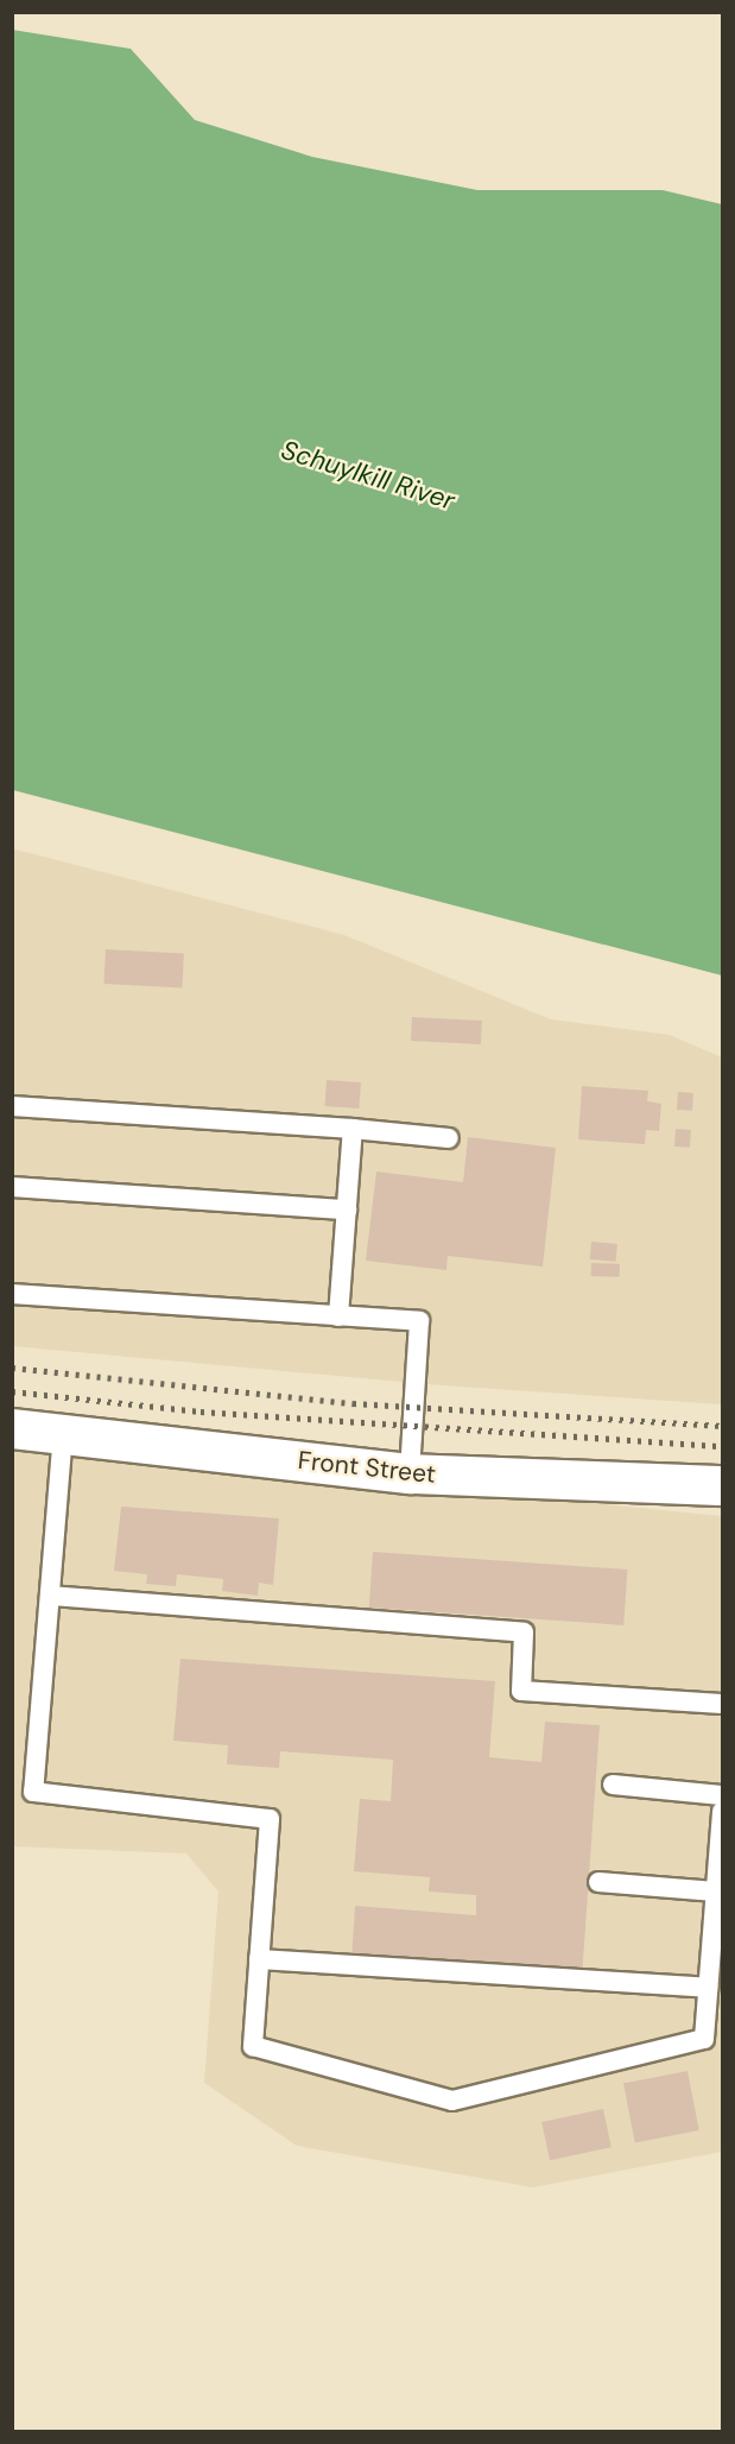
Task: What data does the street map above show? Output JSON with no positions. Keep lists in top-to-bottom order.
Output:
{
  "streets": {
    "main road": ["Front Street"]
  },
  "water": ["Schuylkill River"]
}
